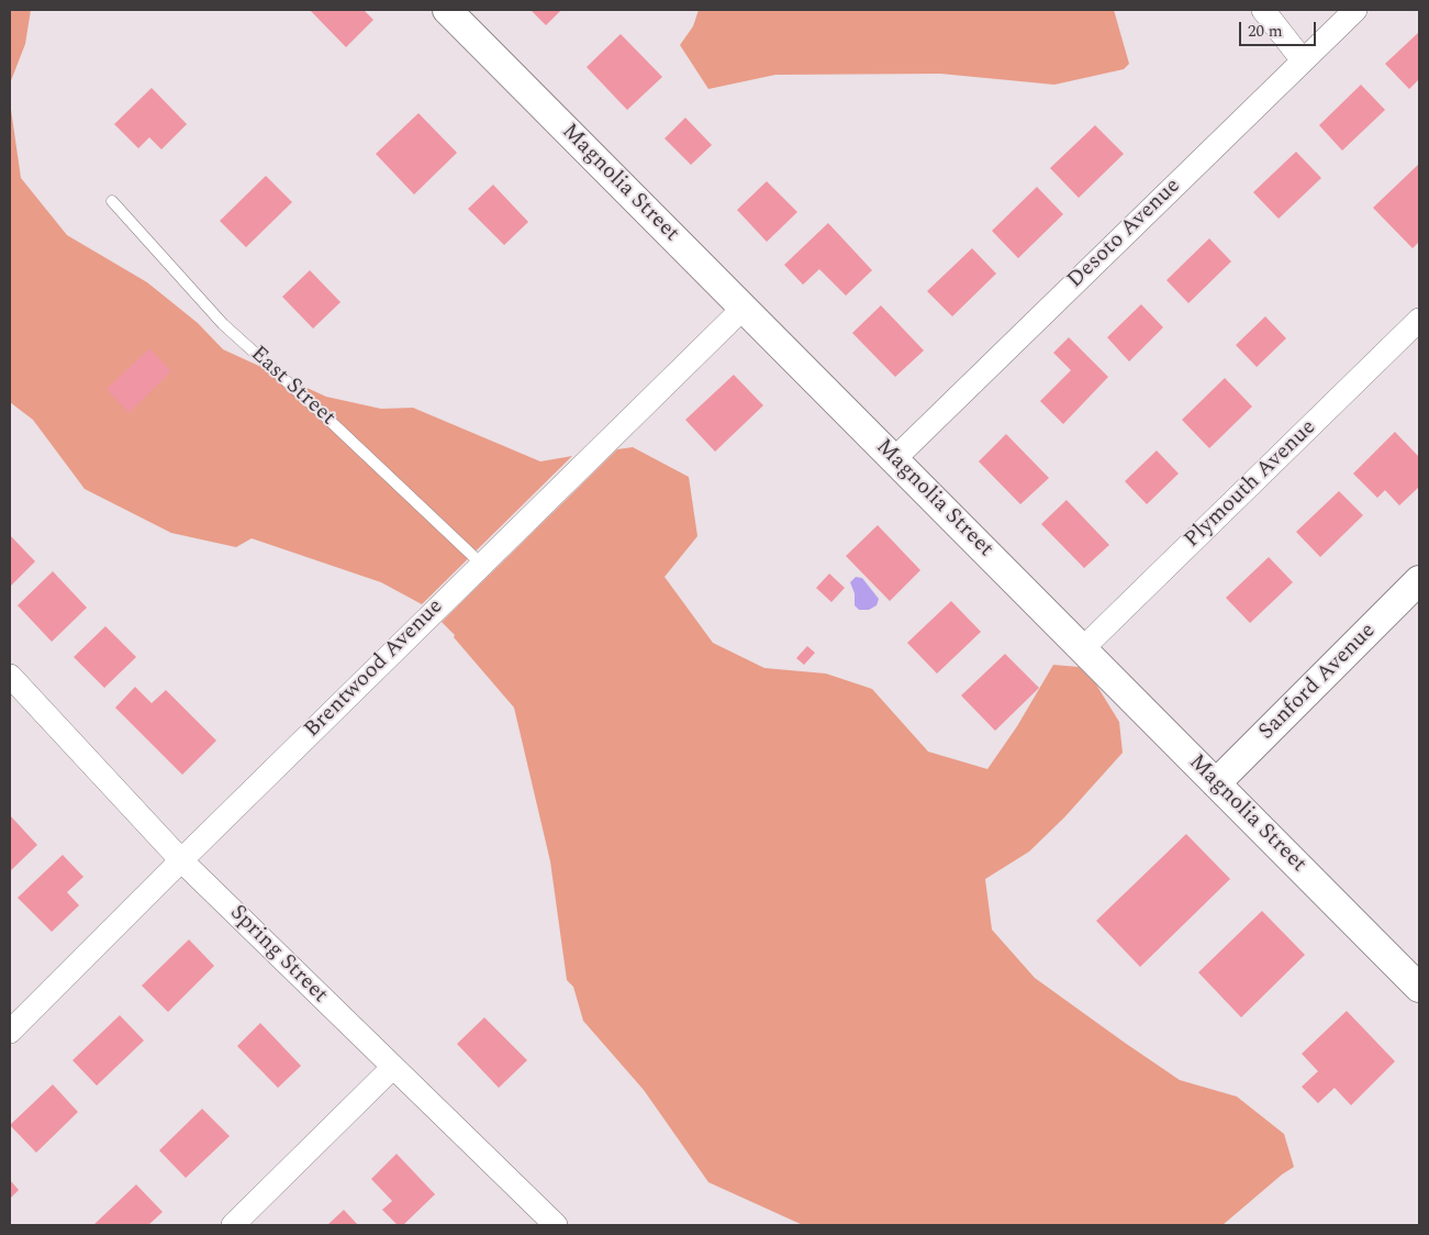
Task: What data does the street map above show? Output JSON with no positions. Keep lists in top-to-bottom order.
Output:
{
  "streets": {
    "street": [
      "Magnolia Street",
      "Desoto Avenue",
      "Plymouth Avenue",
      "Brentwood Avenue",
      "Sanford Avenue",
      "Spring Street"
    ],
    "lane": ["East Street"]
  },
  "crossings": [
    ["Magnolia Street", "Desoto Avenue"],
    ["Magnolia Street", "Plymouth Avenue"],
    ["Magnolia Street", "Brentwood Avenue"],
    ["Magnolia Street", "Sanford Avenue"],
    ["East Street", "Brentwood Avenue"],
    ["Brentwood Avenue", "Spring Street"]
  ],
  "scale_bar": "20 m"
}
